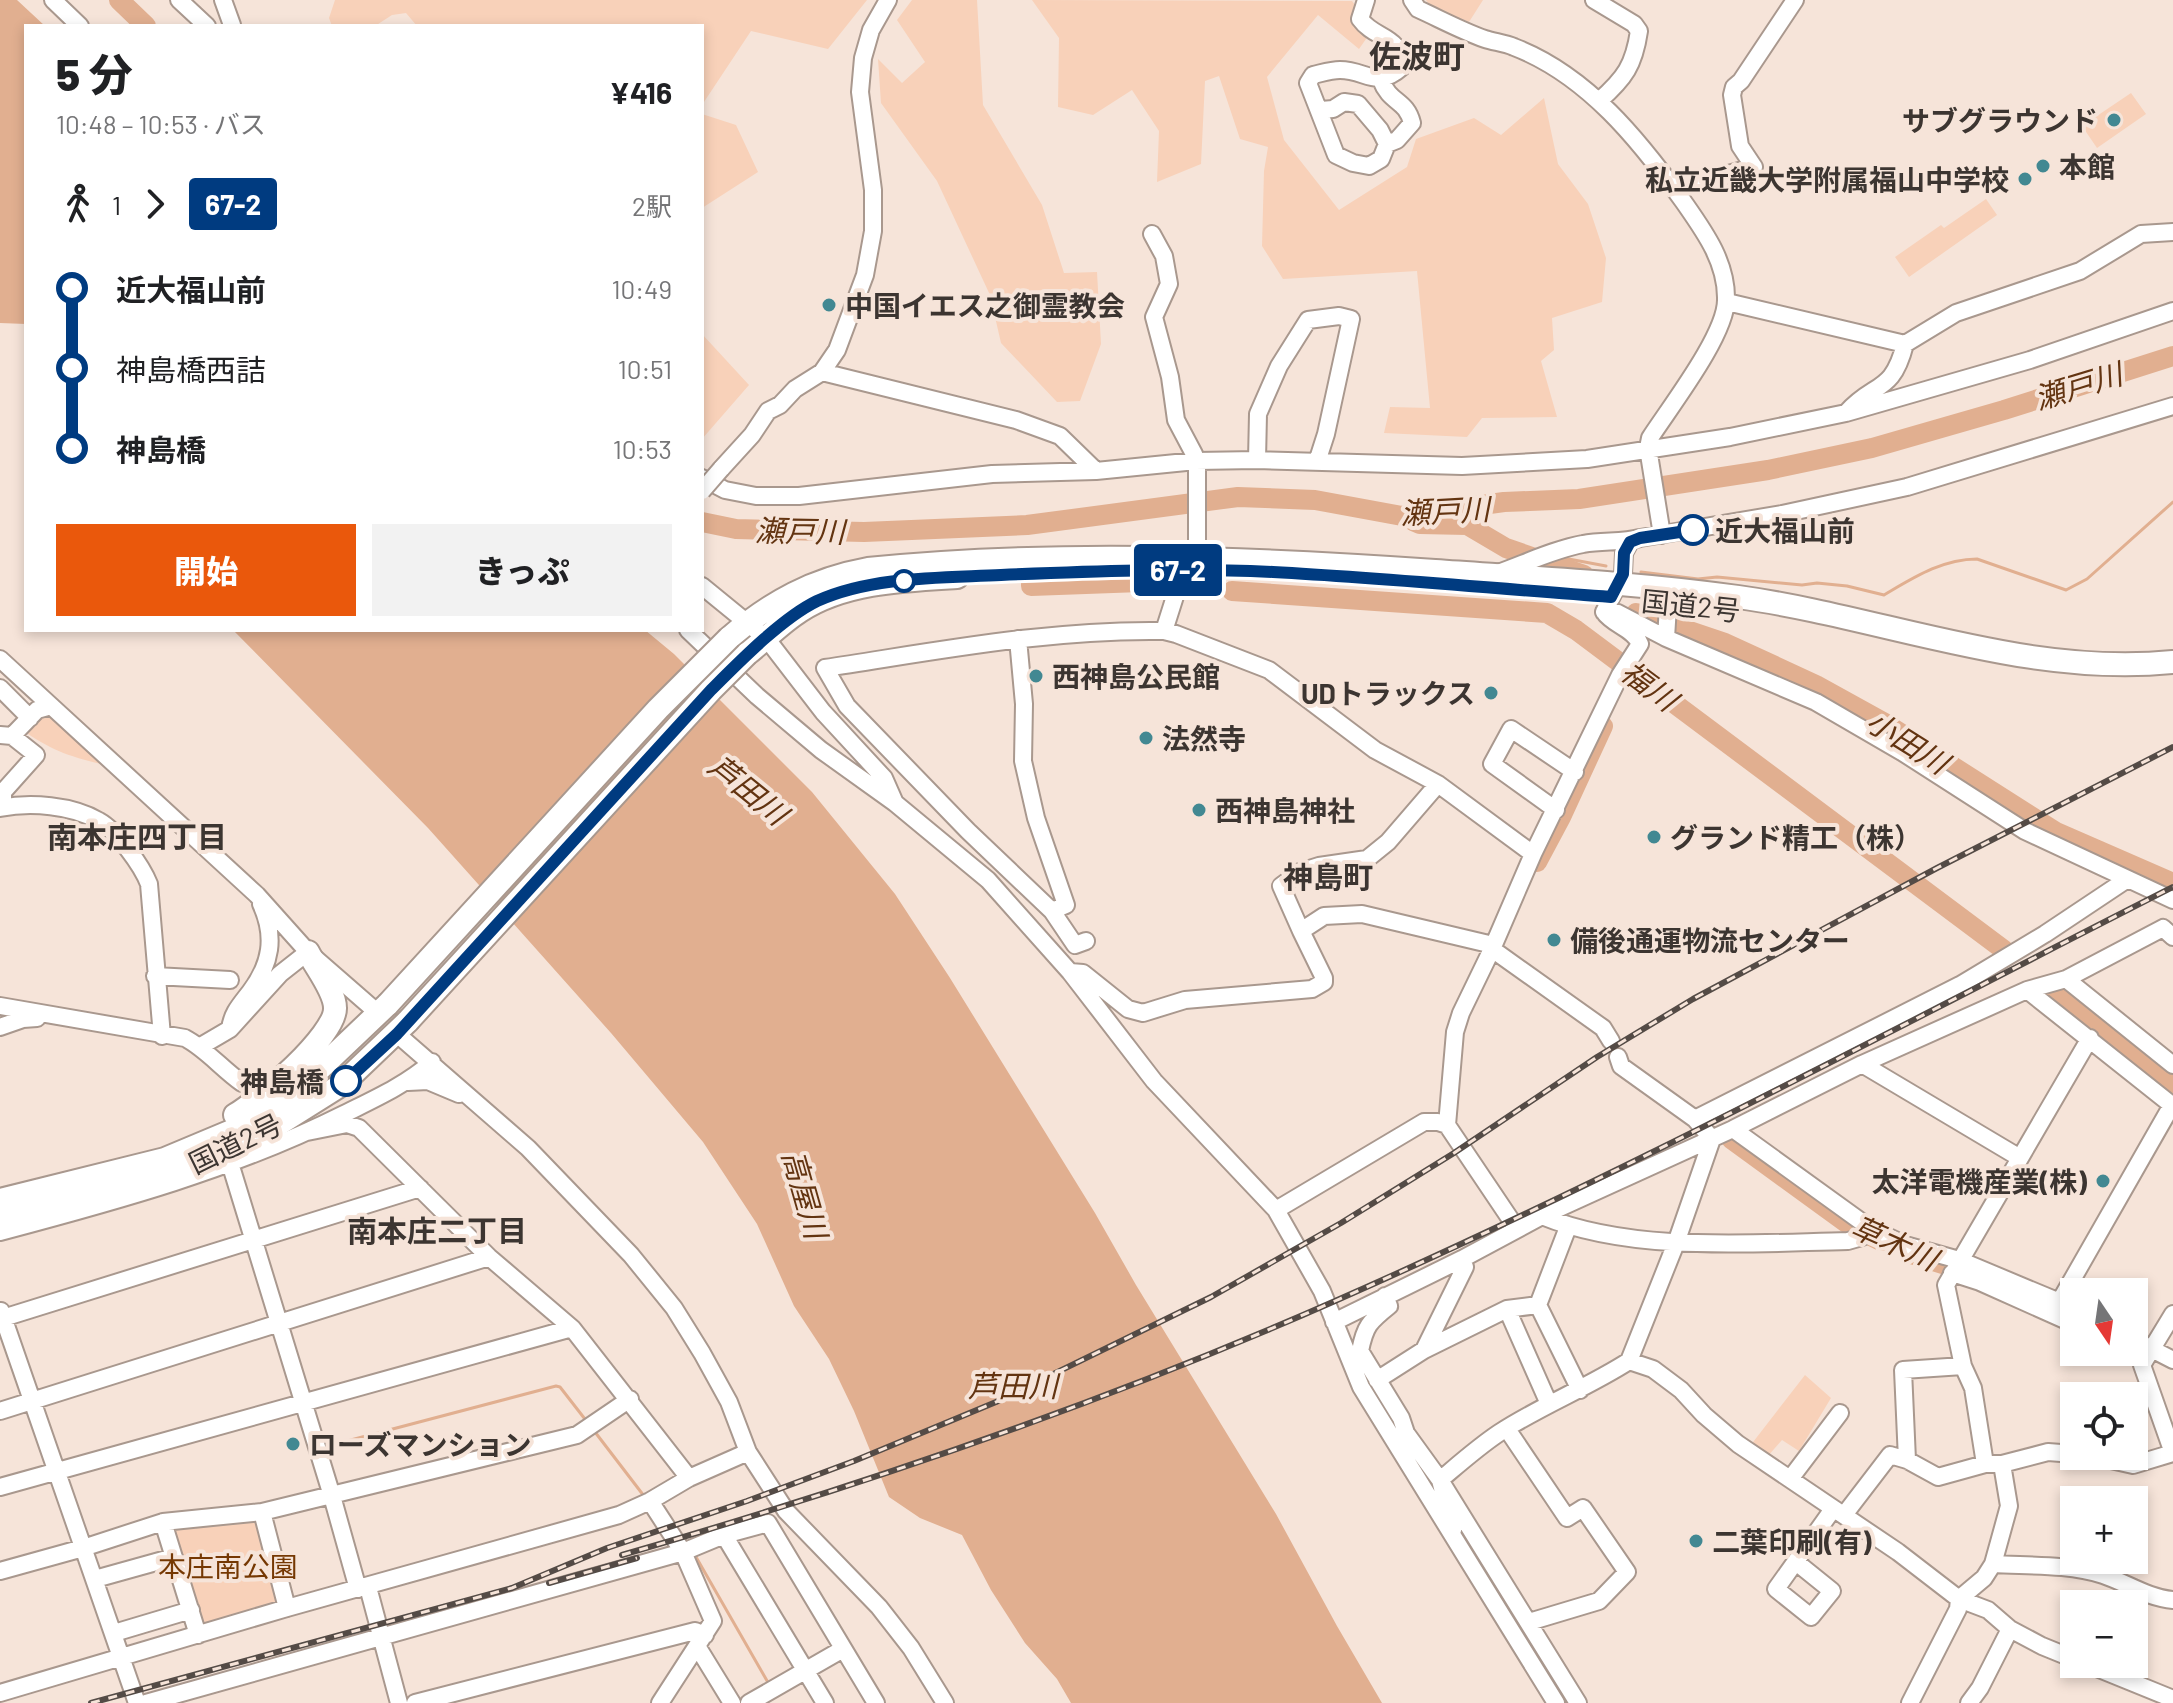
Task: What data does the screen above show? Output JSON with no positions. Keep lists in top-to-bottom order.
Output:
{
  "streets": {
    "highway": ["国道2号"]
  },
  "districts": [
    "佐波町",
    "南本庄四丁目",
    "神島町",
    "南本庄二丁目"
  ],
  "water": [
    "瀬戸川",
    "福川",
    "小田川",
    "芦田川",
    "高屋川",
    "草木川"
  ],
  "parks": ["本庄南公園"],
  "places": [
    "サブグラウンド",
    "本館",
    "私立近畿大学附属福山中学校",
    "中国イエス之御霊教会",
    "近大福山前",
    "西神島公民館",
    "UDトラックス",
    "法然寺",
    "西神島神社",
    "グランド精工（株）",
    "備後通運物流センター",
    "神島橋",
    "太洋電機産業(株)",
    "ローズマンション",
    "二葉印刷(有)"
  ],
  "lines": ["bus line 67-2"],
  "north": "bottom",
  "page": {
    "on_map": "67-2",
    "heading": ["5 分", "10:48 – 10:53 · バス", "¥416"],
    "legs": ["1", "67-2", "2駅"],
    "list": [
      {
        "name": "近大福山前",
        "value": "10:49"
      },
      {
        "name": "神島橋西詰",
        "value": "10:51"
      },
      {
        "name": "神島橋",
        "value": "10:53"
      }
    ],
    "buttons": ["開始", "きっぷ"],
    "map_buttons": ["+", "−"]
  }
}
